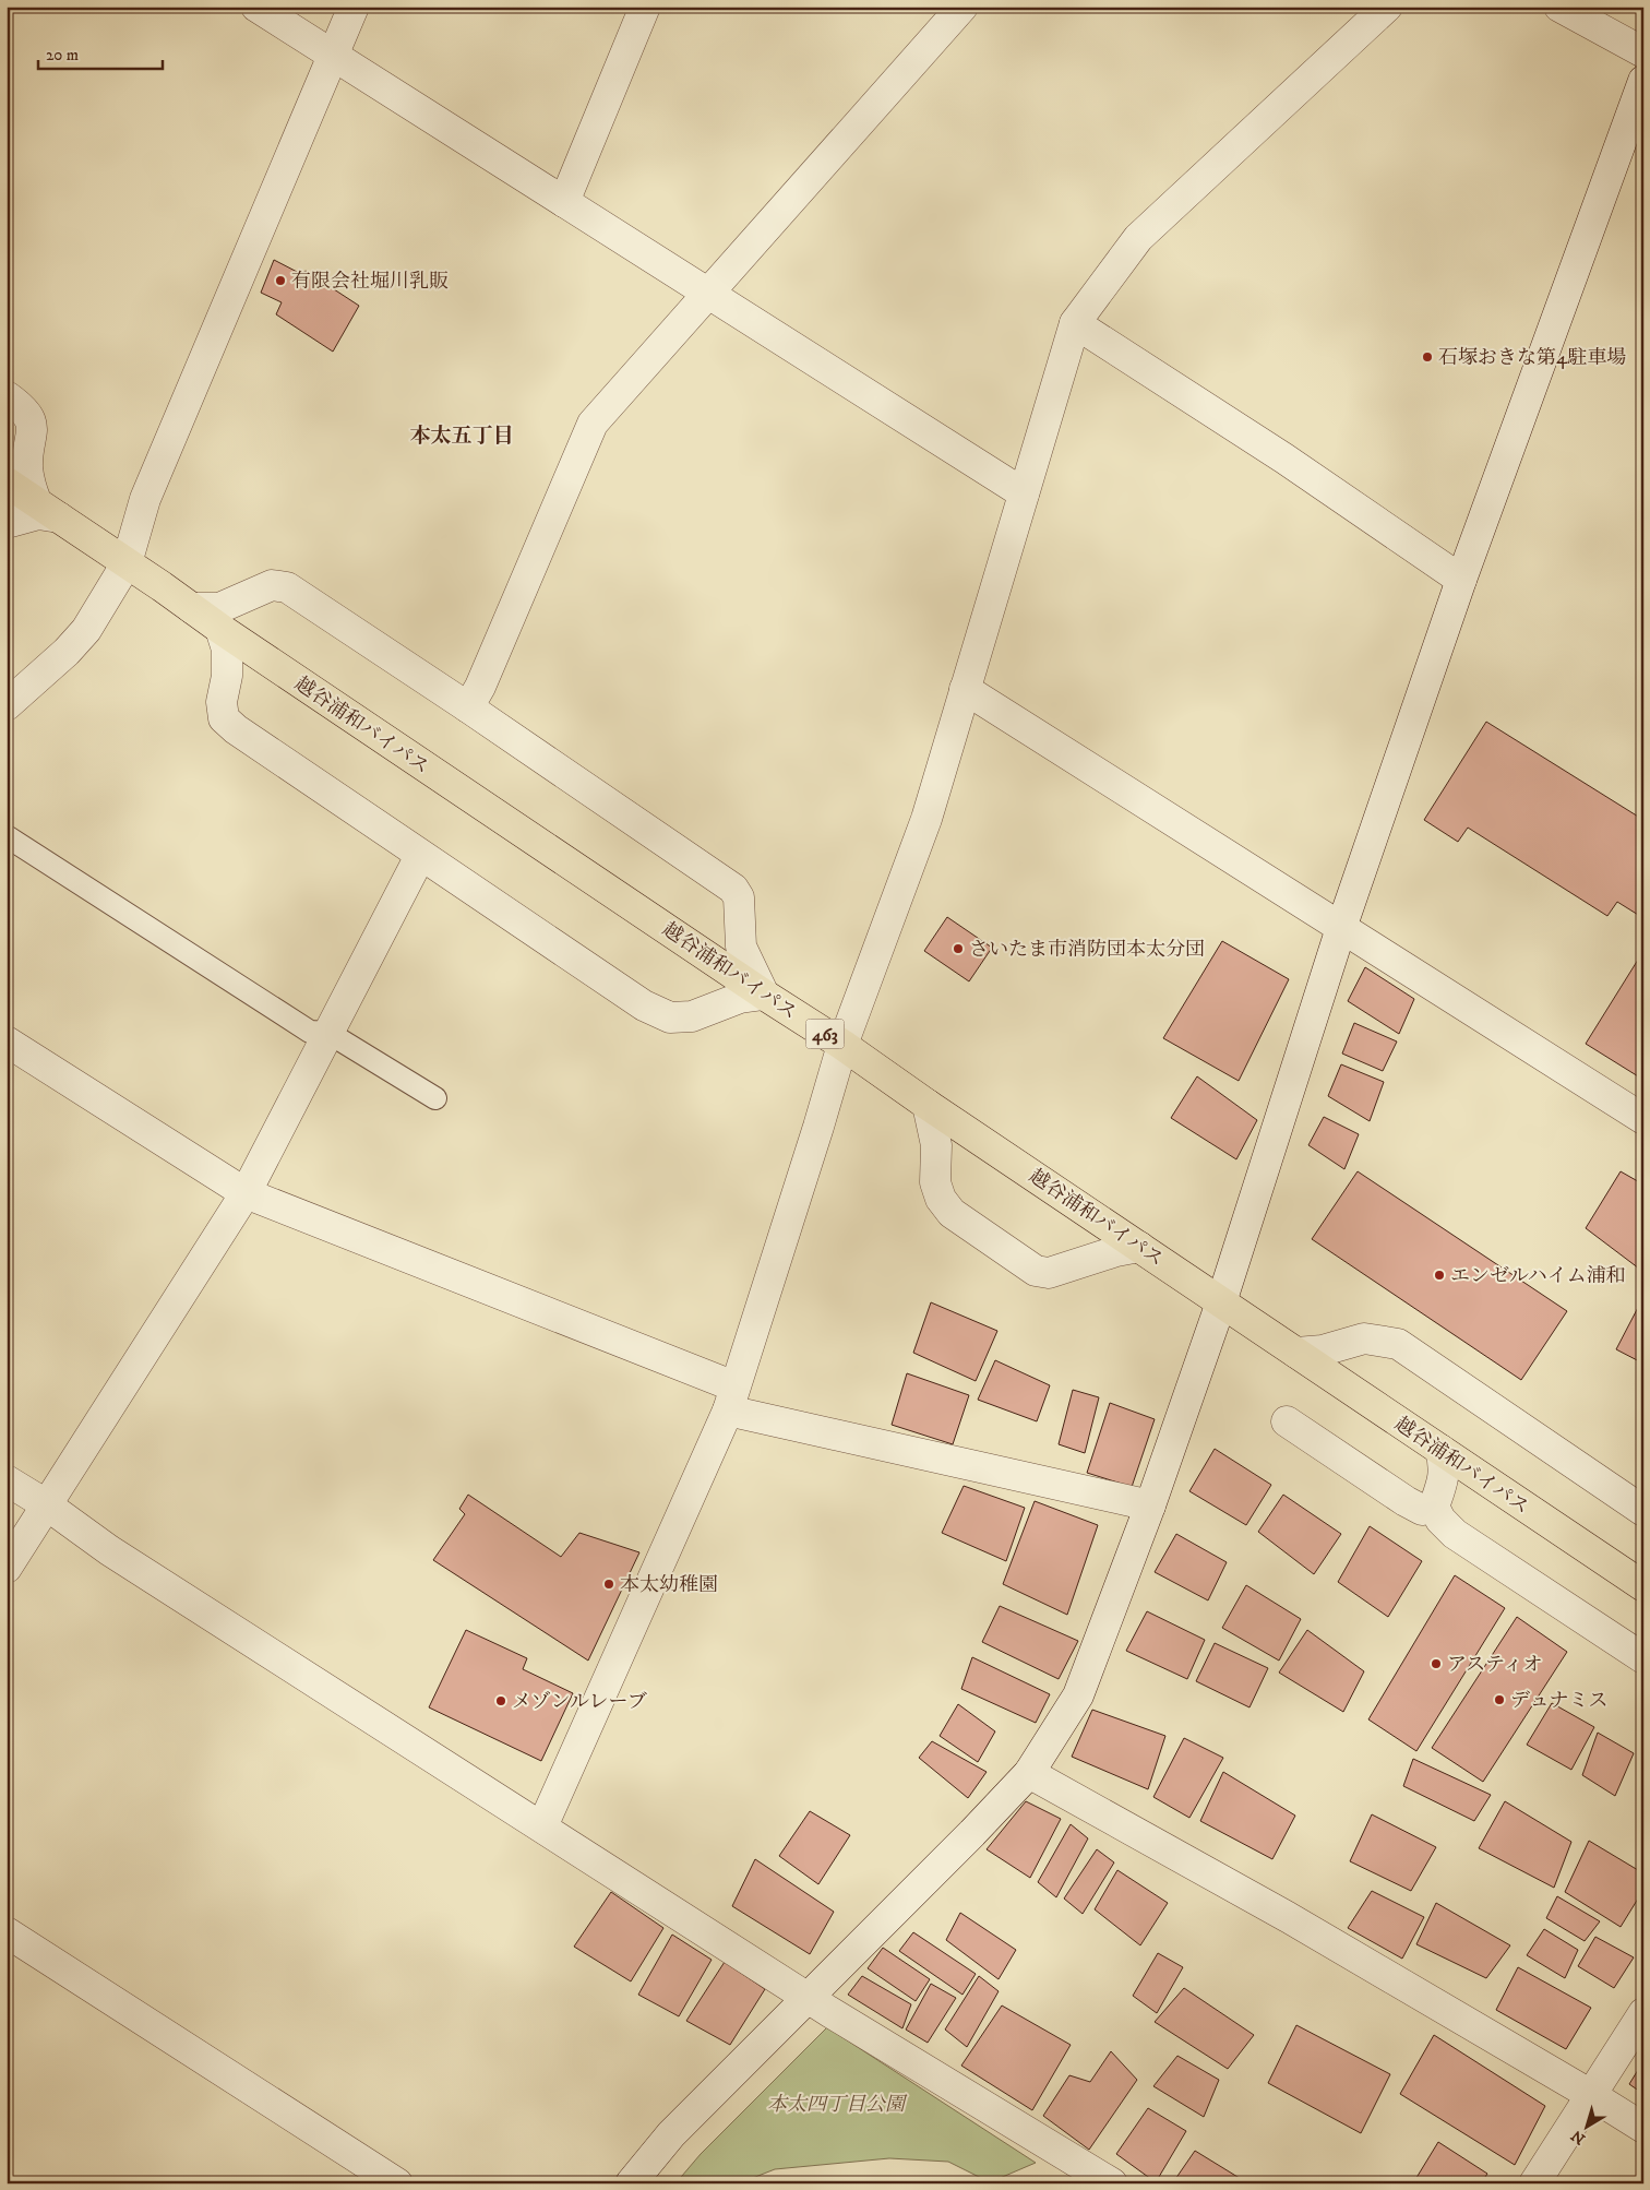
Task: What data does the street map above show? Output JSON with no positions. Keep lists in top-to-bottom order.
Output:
{
  "streets": {
    "highway": ["越谷浦和バイパス", "463"]
  },
  "districts": ["本太五丁目"],
  "parks": ["本太四丁目公園"],
  "places": [
    "有限会社堀川乳販",
    "石塚おきな第4駐車場",
    "さいたま市消防団本太分団",
    "エンゼルハイム浦和",
    "本太幼稚園",
    "アスティオ",
    "デュナミス",
    "メゾンルレーブ"
  ],
  "scale_bar": "20 m",
  "north": "bottom left"
}
